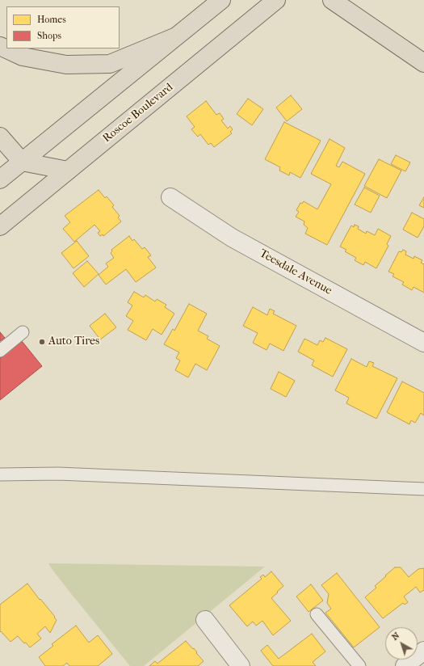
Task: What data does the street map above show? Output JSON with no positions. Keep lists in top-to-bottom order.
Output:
{
  "streets": {
    "main road": ["Roscoe Boulevard"],
    "street": ["Teesdale Avenue"]
  },
  "places": ["Auto Tires"],
  "legend": ["Homes", "Shops"],
  "north": "top left"
}
